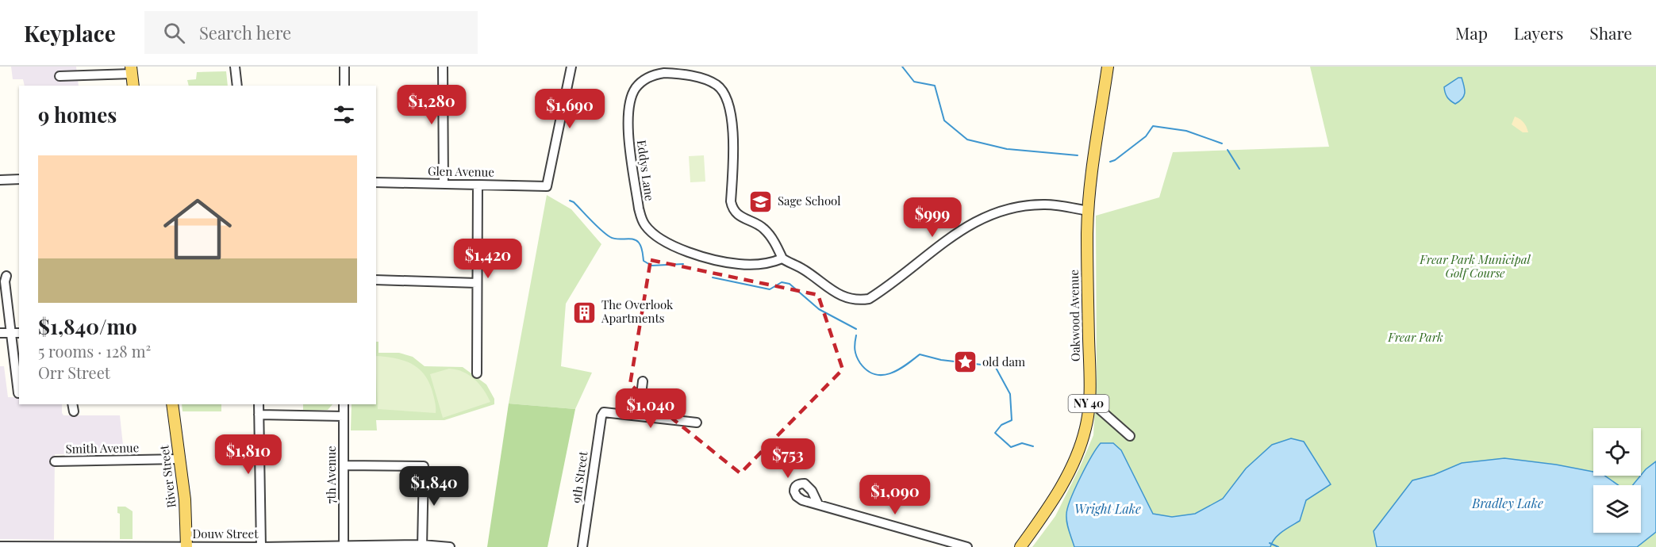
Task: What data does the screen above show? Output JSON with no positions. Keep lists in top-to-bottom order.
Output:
{
  "streets": {
    "main road": ["Oakwood Avenue", "NY 40", "River Street"],
    "street": [
      "Eddys Lane",
      "Glen Avenue",
      "Smith Avenue",
      "7th Avenue",
      "9th Street",
      "Douw Street"
    ]
  },
  "crossings": [
    ["Smith Avenue", "River Street"],
    ["7th Avenue", "Douw Street"],
    ["River Street", "Douw Street"]
  ],
  "water": ["Bradley Lake", "Wright Lake"],
  "parks": ["Frear Park Municipal Golf Course", "Frear Park"],
  "places": {
    "school or university": ["Sage School"],
    "building": ["The Overlook Apartments"],
    "place": ["old dam"]
  },
  "page": {
    "header": "Keyplace",
    "search": "Search here",
    "nav": ["Map", "Layers", "Share"],
    "price": [
      "$1,280",
      "$1,690",
      "$999",
      "$1,420",
      "$1,040",
      "$1,810",
      "$753",
      "$1,840",
      "$1,090"
    ],
    "heading": "9 homes",
    "list": [
      {
        "name": "$1,840/mo",
        "note": "5 rooms · 128 m² · Orr Street"
      }
    ]
  }
}
